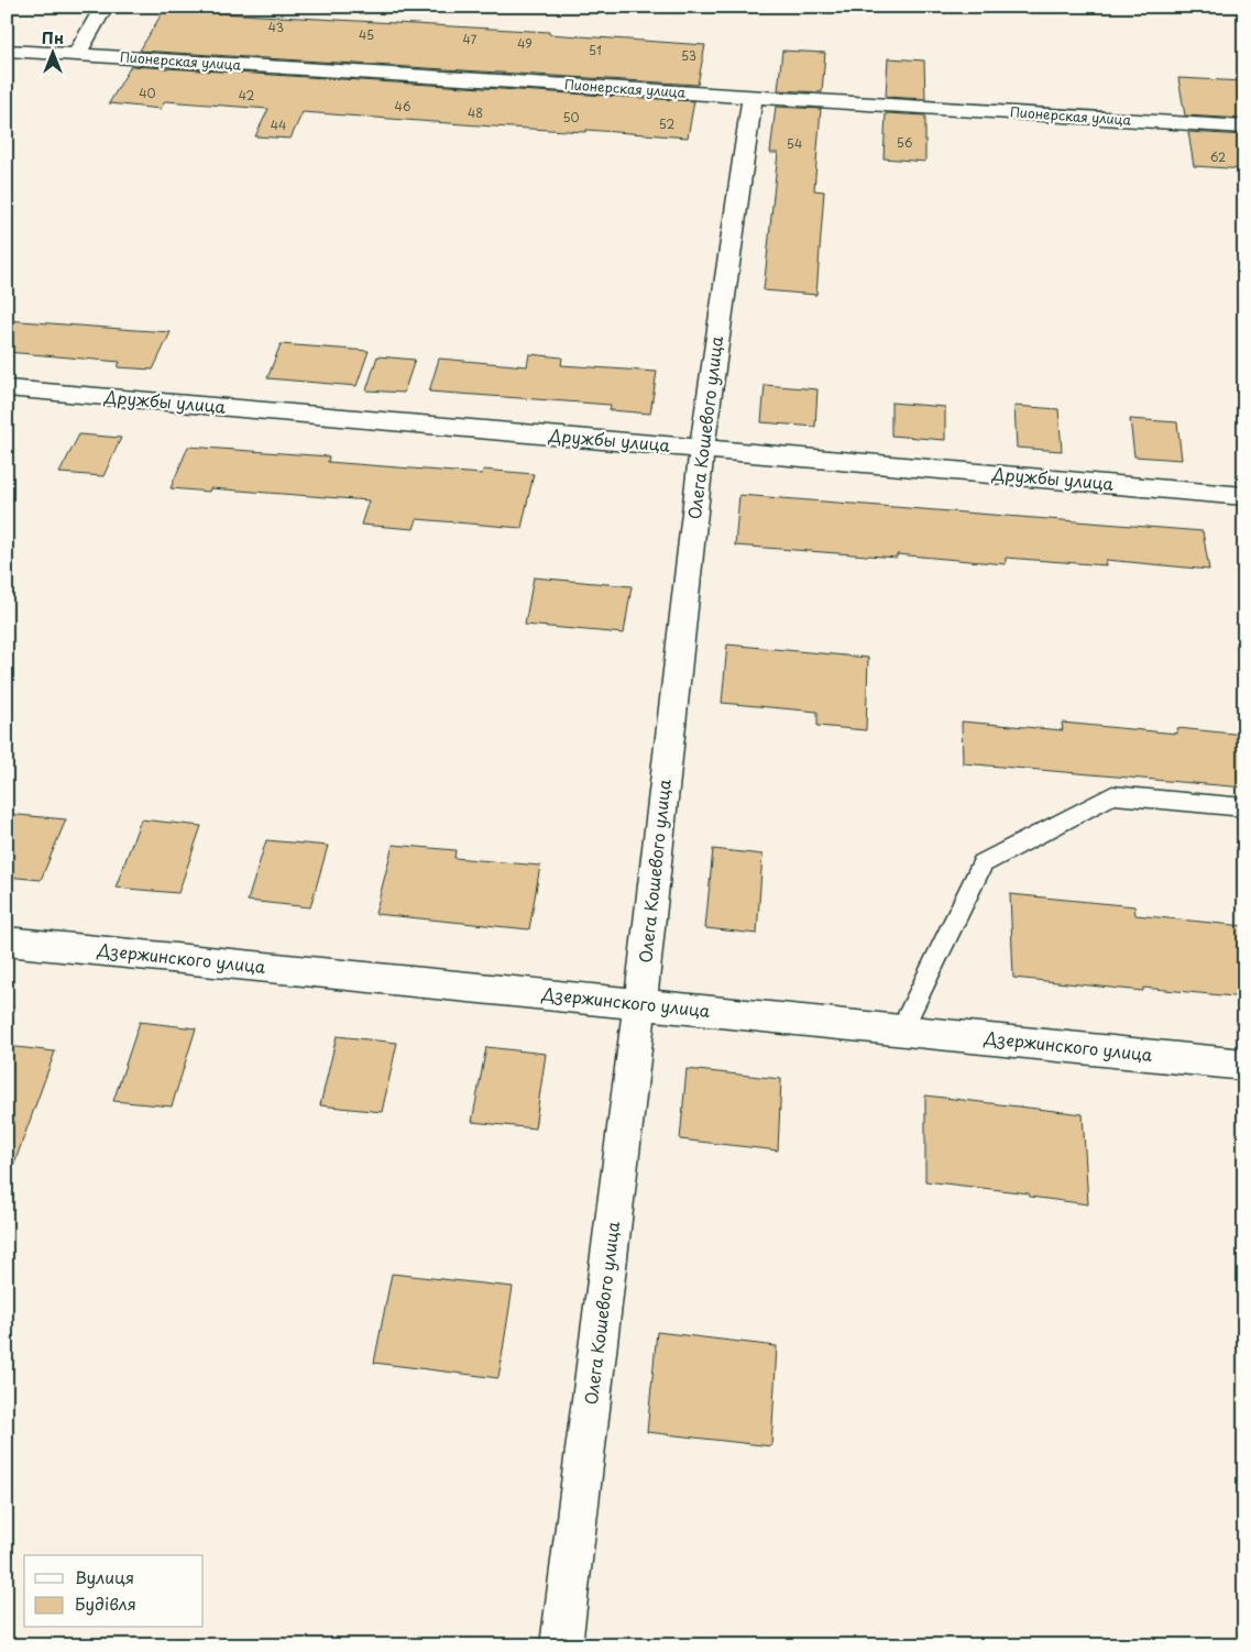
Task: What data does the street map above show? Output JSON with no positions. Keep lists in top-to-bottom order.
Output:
{
  "streets": {
    "street": [
      "Пионерская улица",
      "Дружбы улица",
      "Олега Кошевого улица",
      "Дзержинского улица"
    ]
  },
  "crossings": [
    ["Пионерская улица", "Олега Кошевого улица"],
    ["Дружбы улица", "Олега Кошевого улица"],
    ["Олега Кошевого улица", "Дзержинского улица"]
  ],
  "house_numbers": [
    "43",
    "45",
    "47",
    "49",
    "51",
    "53",
    "40",
    "42",
    "46",
    "48",
    "50",
    "52",
    "44",
    "56",
    "54",
    "62"
  ],
  "legend": ["Вулиця", "Будівля"],
  "north": "top"
}
